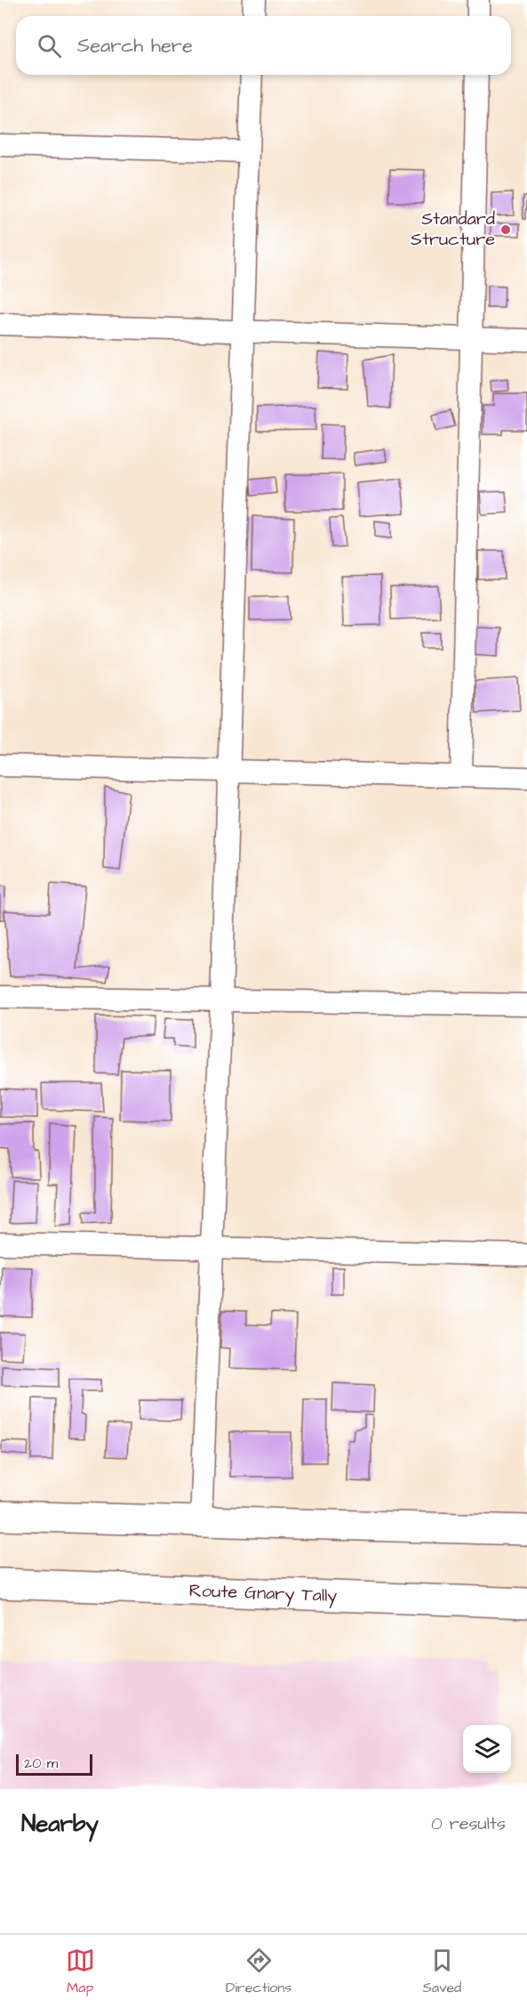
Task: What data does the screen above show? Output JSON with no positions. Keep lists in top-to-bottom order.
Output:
{
  "streets": {
    "street": ["Route Gnary Tally"]
  },
  "places": ["Standard Structure"],
  "scale_bar": "20 m",
  "page": {
    "search": "Search here",
    "scale": "20 m",
    "heading": ["Nearby", "0 results"],
    "nav": ["Map", "Directions", "Saved"]
  }
}
